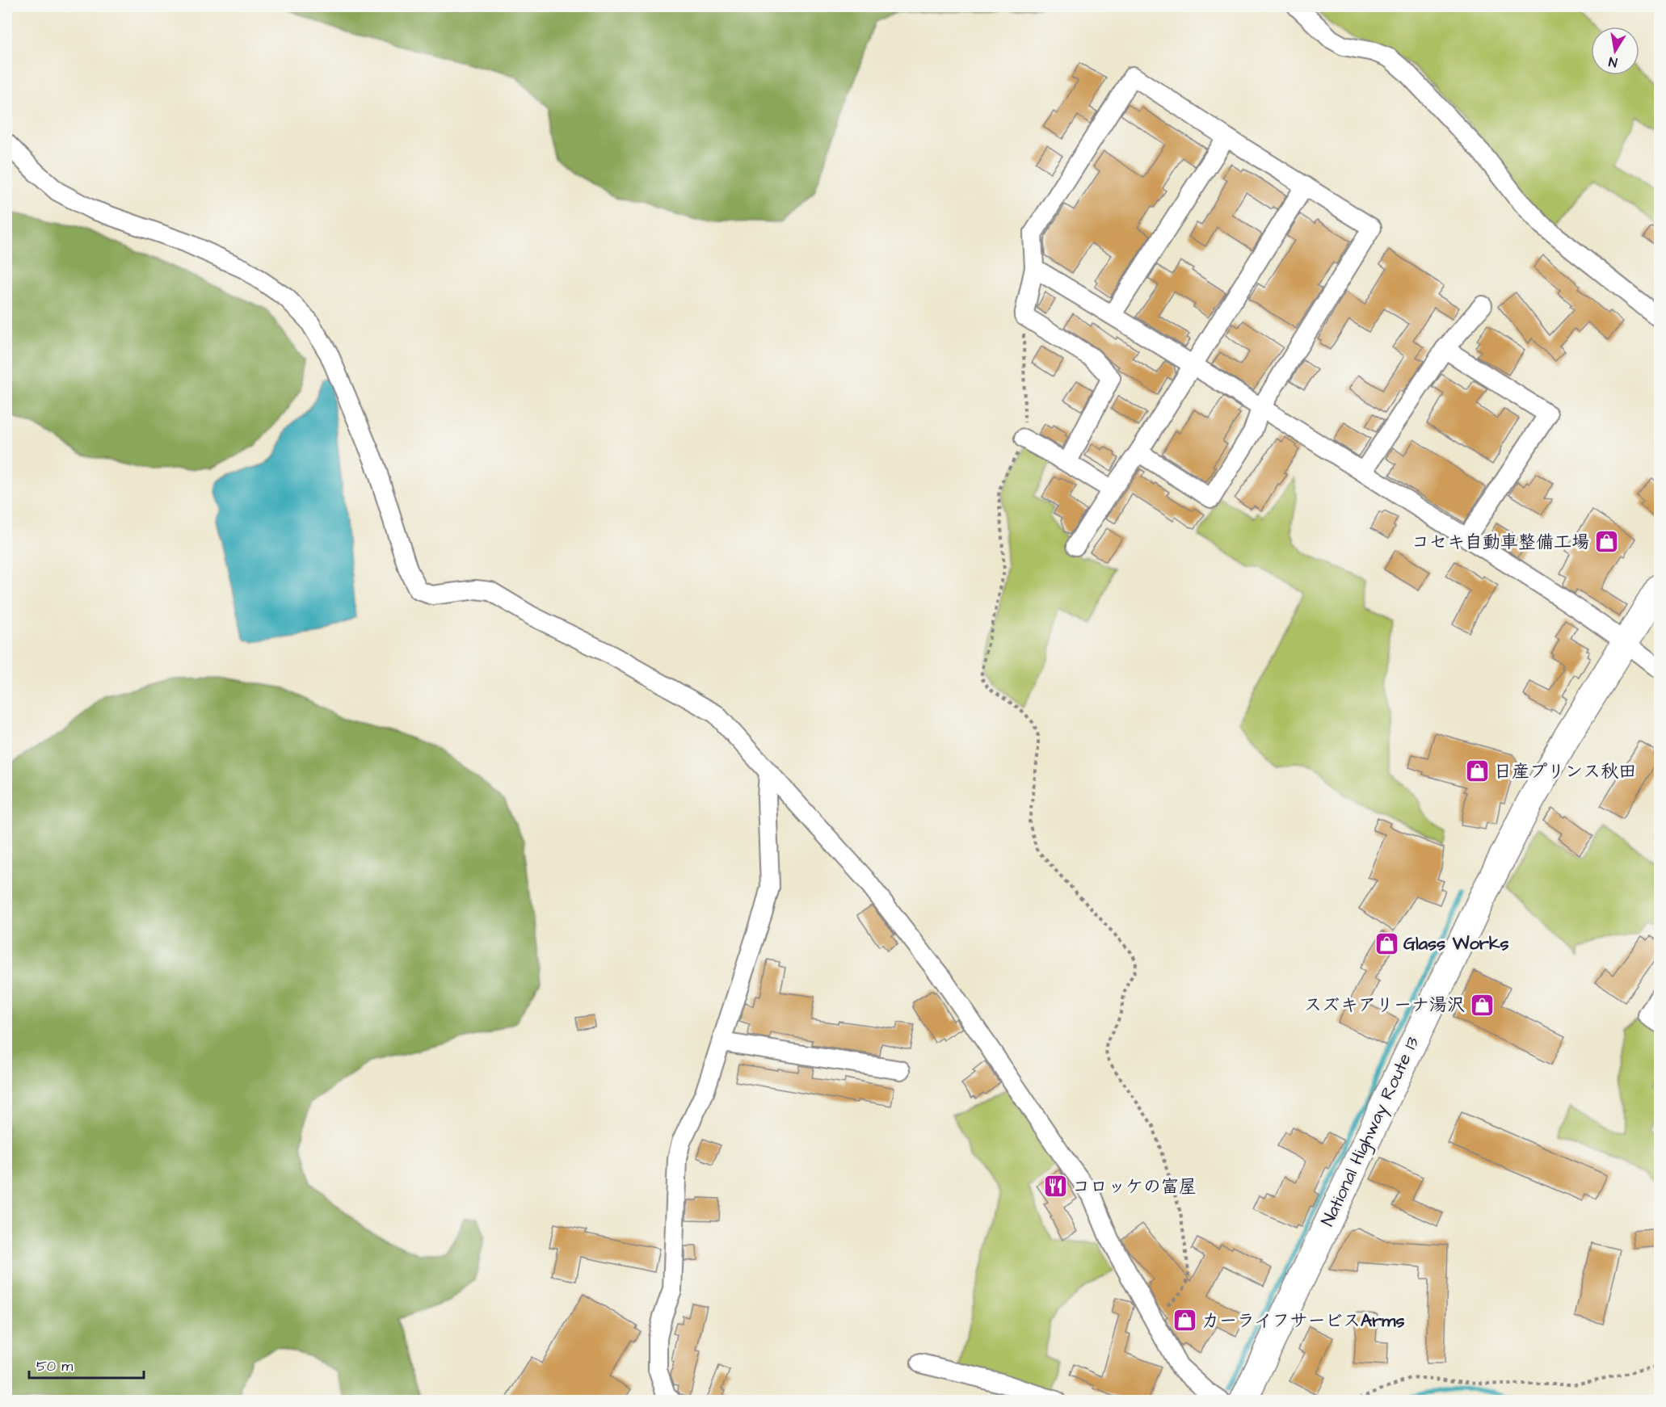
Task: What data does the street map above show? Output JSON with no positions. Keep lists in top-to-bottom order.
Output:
{
  "streets": {
    "highway": ["National Highway Route 13"]
  },
  "places": {
    "shop": [
      "コセキ自動車整備工場",
      "日産プリンス秋田",
      "Glass Works",
      "スズキアリーナ湯沢",
      "カーライフサービスArms"
    ],
    "restaurant": ["コロッケの富屋"]
  },
  "scale_bar": "50 m",
  "north": "bottom"
}
